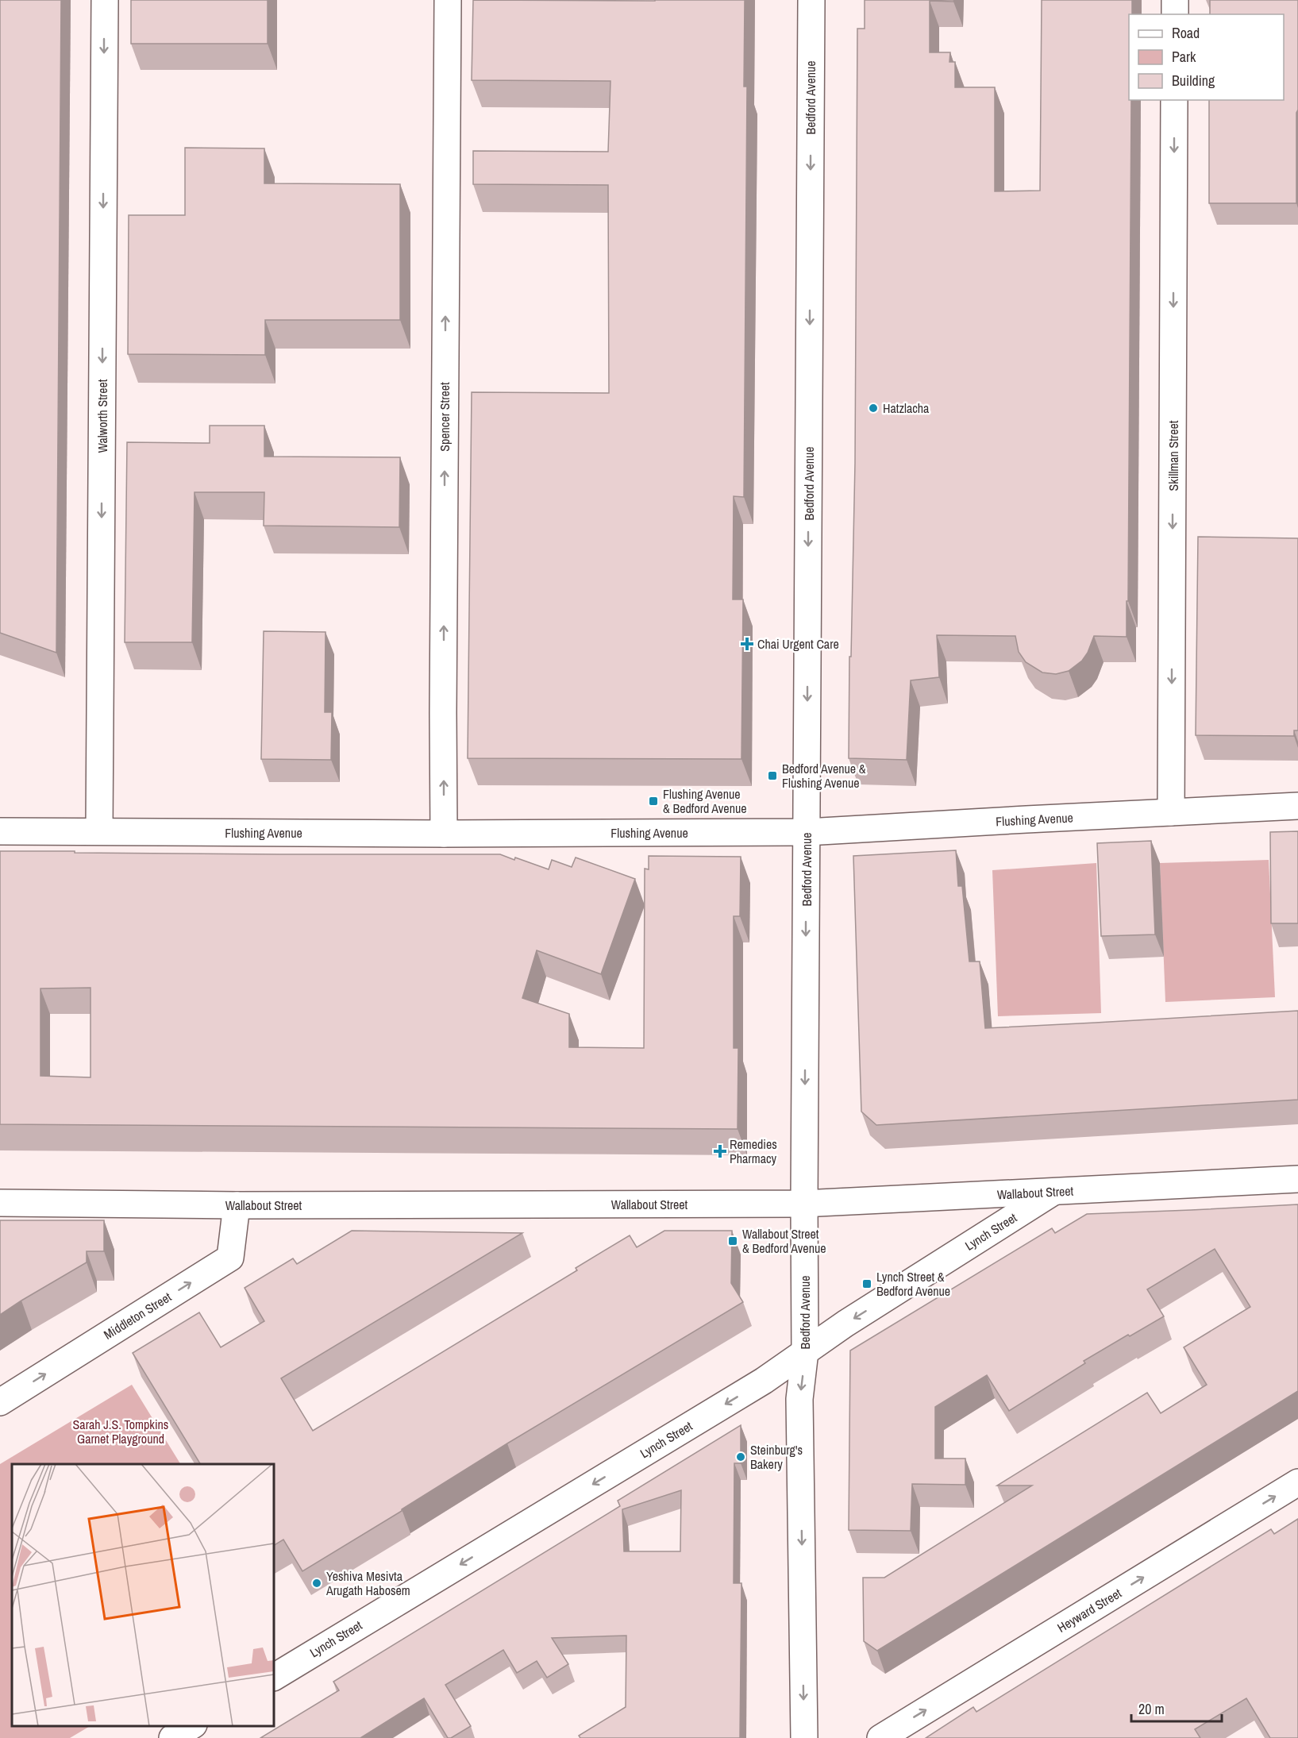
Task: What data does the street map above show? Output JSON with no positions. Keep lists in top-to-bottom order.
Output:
{
  "streets": {
    "main road": [
      "Bedford Avenue",
      "Walworth Street",
      "Spencer Street",
      "Skillman Street",
      "Flushing Avenue",
      "Wallabout Street",
      "Lynch Street",
      "Middleton Street",
      "Heyward Street"
    ]
  },
  "crossings": [
    ["Bedford Avenue", "Flushing Avenue"],
    ["Bedford Avenue", "Wallabout Street"],
    ["Bedford Avenue", "Lynch Street"],
    ["Walworth Street", "Flushing Avenue"],
    ["Spencer Street", "Flushing Avenue"],
    ["Skillman Street", "Flushing Avenue"],
    ["Wallabout Street", "Lynch Street"],
    ["Wallabout Street", "Middleton Street"]
  ],
  "one_way": [
    "Bedford Avenue",
    "Walworth Street",
    "Spencer Street",
    "Skillman Street",
    "Lynch Street",
    "Middleton Street",
    "Heyward Street"
  ],
  "parks": ["Sarah J.S. Tompkins Garnet Playground"],
  "places": {
    "other": ["Hatzlacha", "Steinburg's Bakery", "Yeshiva Mesivta Arugath Habosem"],
    "health": ["Chai Urgent Care", "Remedies Pharmacy"],
    "transit": [
      "Bedford Avenue & Flushing Avenue",
      "Flushing Avenue & Bedford Avenue",
      "Wallabout Street & Bedford Avenue",
      "Lynch Street & Bedford Avenue"
    ]
  },
  "legend": ["Road", "Park", "Building"],
  "scale_bar": "20 m"
}
